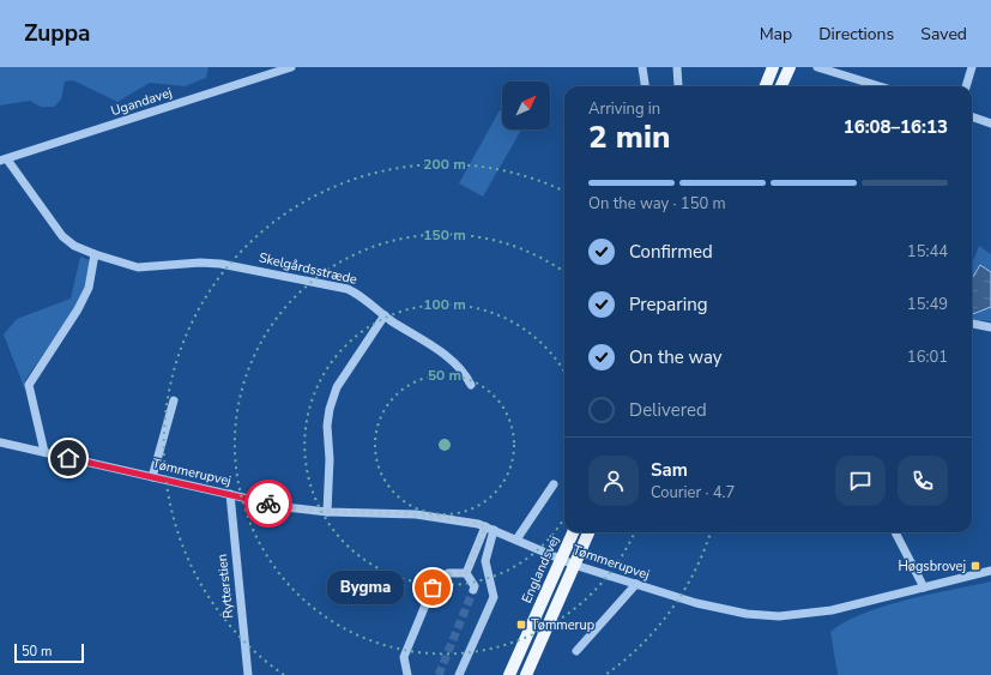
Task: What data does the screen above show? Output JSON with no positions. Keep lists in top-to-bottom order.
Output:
{
  "streets": {
    "main road": ["Englandsvej"],
    "street": [
      "Ugandavej",
      "Skelgårdsstræde",
      "Tømmerupvej",
      "Rytterstien"
    ]
  },
  "crossings": [
    ["Ugandavej", "Skelgårdsstræde"],
    ["Tømmerupvej", "Englandsvej"],
    ["Tømmerupvej", "Rytterstien"]
  ],
  "places": {
    "transit": ["Høgsbrovej", "Tømmerup"],
    "other": ["Bygma"]
  },
  "scale_bar": "50 m",
  "north": "top right",
  "page": {
    "header": "Zuppa",
    "nav": ["Map", "Directions", "Saved"],
    "heading": ["2 min", "Arriving in", "16:08–16:13"],
    "panel": ["Sam", "Courier · 4.7"],
    "bar": "On the way · 150 m",
    "list": [
      ["Confirmed", "15:44"],
      ["Preparing", "15:49"],
      ["On the way", "16:01"],
      "Delivered"
    ],
    "bubble": "Bygma",
    "scale": "50 m"
  },
  "rings": [
    "200 m",
    "150 m",
    "100 m",
    "50 m"
  ]
}
